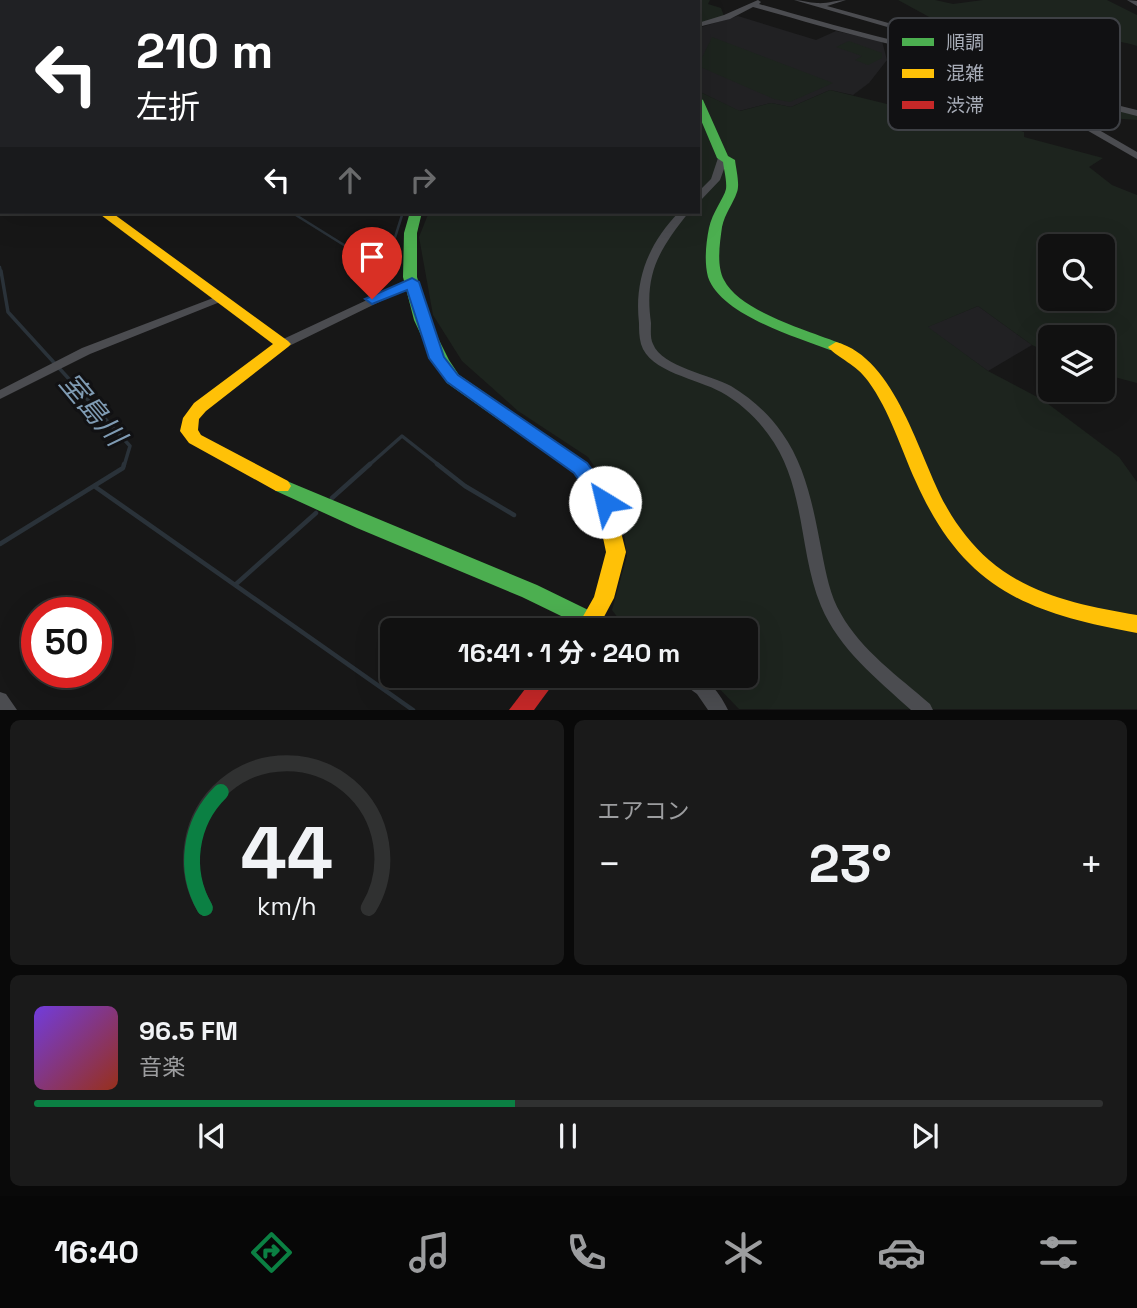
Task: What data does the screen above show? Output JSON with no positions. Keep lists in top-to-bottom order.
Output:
{
  "water": ["室島川"],
  "legend": ["順調", "混雑", "渋滞"],
  "page": {
    "turn": ["210 m", "左折"],
    "limit": "50",
    "trip": "16:41 · 1 分 · 240 m",
    "tile": "エアコン",
    "heat": ["−", "23°", "+"],
    "song": ["96.5 FM", "音楽"],
    "tabs": "16:40",
    "gauge": ["44", "km/h"]
  }
}
